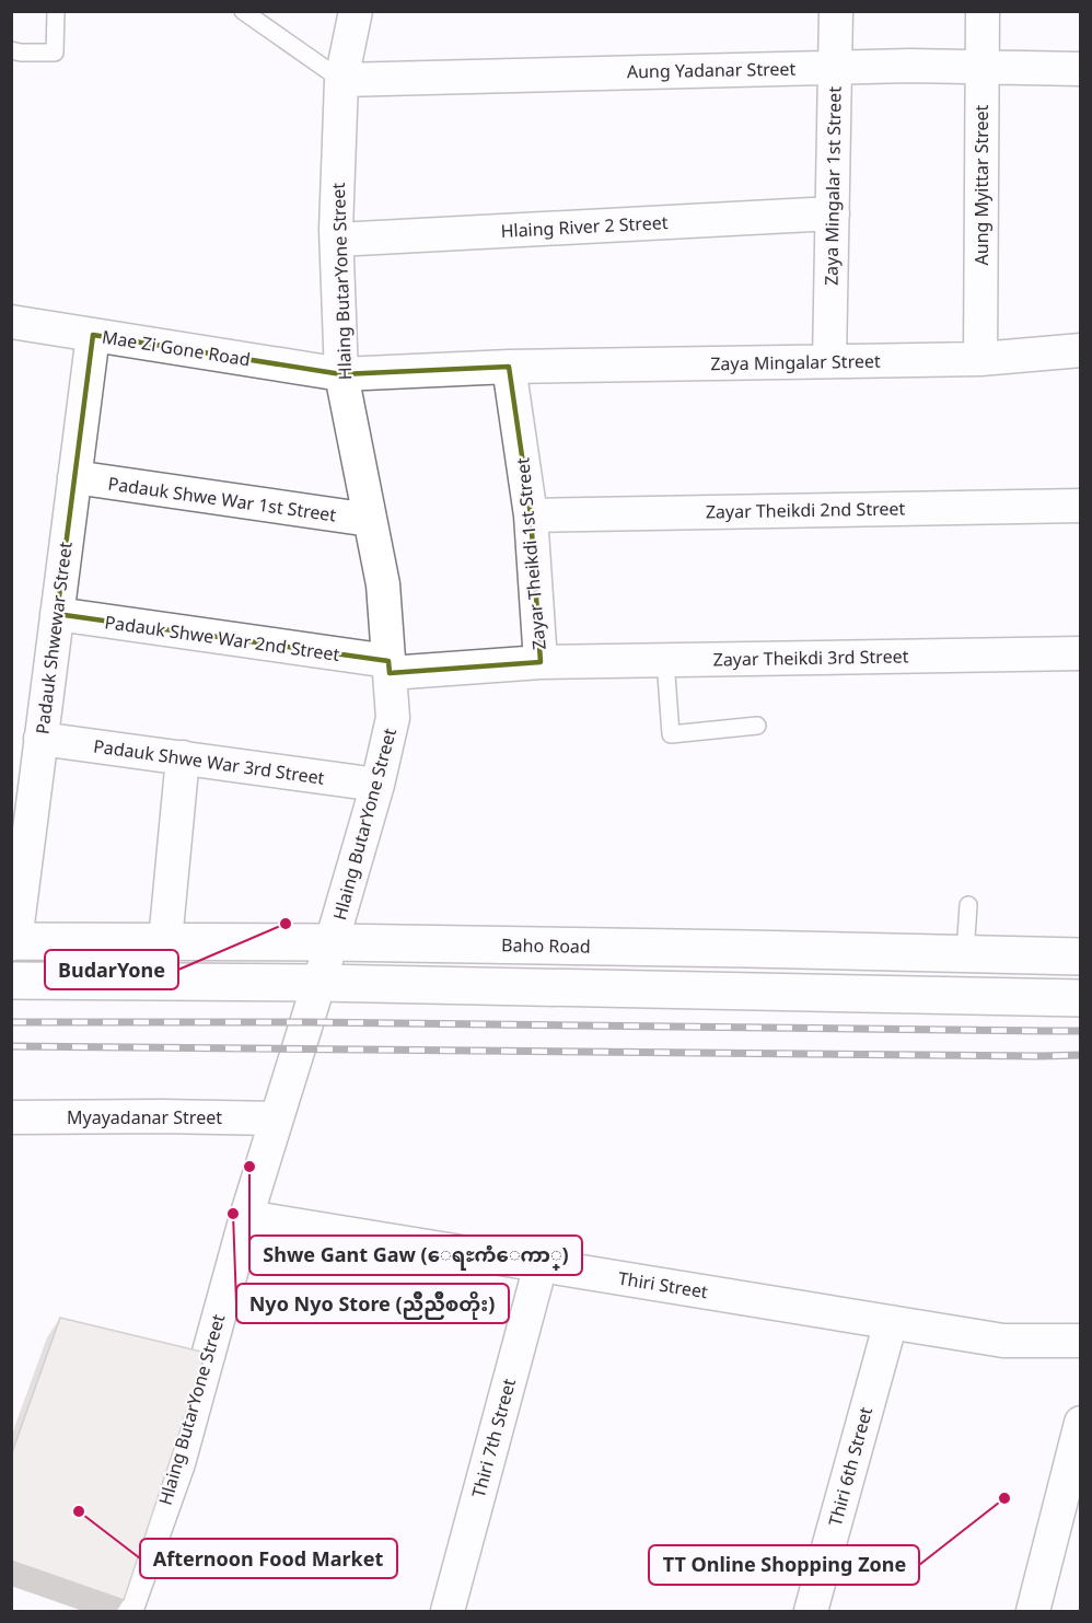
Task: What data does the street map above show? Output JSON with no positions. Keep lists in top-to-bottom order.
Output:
{
  "streets": {
    "main road": ["Baho Road"],
    "street": [
      "Aung Yadanar Street",
      "Aung Myittar Street",
      "Zaya Mingalar 1st Street",
      "Hlaing River 2 Street",
      "Hlaing ButarYone Street",
      "Mae Zi Gone Road",
      "Zaya Mingalar Street",
      "Padauk Shwe War 1st Street",
      "Zayar Theikdi 2nd Street",
      "Zayar Theikdi 1st Street",
      "Padauk Shwewar Street",
      "Padauk Shwe War 2nd Street",
      "Zayar Theikdi 3rd Street",
      "Padauk Shwe War 3rd Street",
      "Myayadanar Street",
      "Thiri Street",
      "Thiri 7th Street",
      "Thiri 6th Street"
    ]
  },
  "crossings": [
    ["Aung Yadanar Street", "Aung Myittar Street"],
    ["Aung Yadanar Street", "Zaya Mingalar 1st Street"],
    ["Aung Yadanar Street", "Hlaing ButarYone Street"],
    ["Aung Myittar Street", "Zaya Mingalar Street"],
    ["Zaya Mingalar 1st Street", "Hlaing River 2 Street"],
    ["Zaya Mingalar 1st Street", "Zaya Mingalar Street"],
    ["Hlaing River 2 Street", "Hlaing ButarYone Street"],
    ["Hlaing ButarYone Street", "Mae Zi Gone Road"],
    ["Hlaing ButarYone Street", "Padauk Shwe War 1st Street"],
    ["Hlaing ButarYone Street", "Padauk Shwe War 2nd Street"],
    ["Hlaing ButarYone Street", "Padauk Shwe War 3rd Street"],
    ["Hlaing ButarYone Street", "Baho Road"],
    ["Hlaing ButarYone Street", "Myayadanar Street"],
    ["Hlaing ButarYone Street", "Thiri Street"],
    ["Mae Zi Gone Road", "Zaya Mingalar Street"],
    ["Mae Zi Gone Road", "Zayar Theikdi 1st Street"],
    ["Mae Zi Gone Road", "Padauk Shwewar Street"],
    ["Zaya Mingalar Street", "Zayar Theikdi 1st Street"],
    ["Padauk Shwe War 1st Street", "Padauk Shwewar Street"],
    ["Zayar Theikdi 2nd Street", "Zayar Theikdi 1st Street"],
    ["Zayar Theikdi 1st Street", "Padauk Shwe War 2nd Street"],
    ["Zayar Theikdi 1st Street", "Zayar Theikdi 3rd Street"],
    ["Padauk Shwewar Street", "Padauk Shwe War 2nd Street"],
    ["Padauk Shwewar Street", "Padauk Shwe War 3rd Street"],
    ["Padauk Shwewar Street", "Baho Road"],
    ["Padauk Shwe War 2nd Street", "Zayar Theikdi 3rd Street"],
    ["Thiri Street", "Thiri 7th Street"],
    ["Thiri Street", "Thiri 6th Street"]
  ],
  "places": [
    "BudarYone",
    "Shwe Gant Gaw (ေရႊကံံေကာ္)",
    "Nyo Nyo Store (ညိဳညိဳစတိုး)",
    "TT Online Shopping Zone",
    "Afternoon Food Market"
  ]
}
